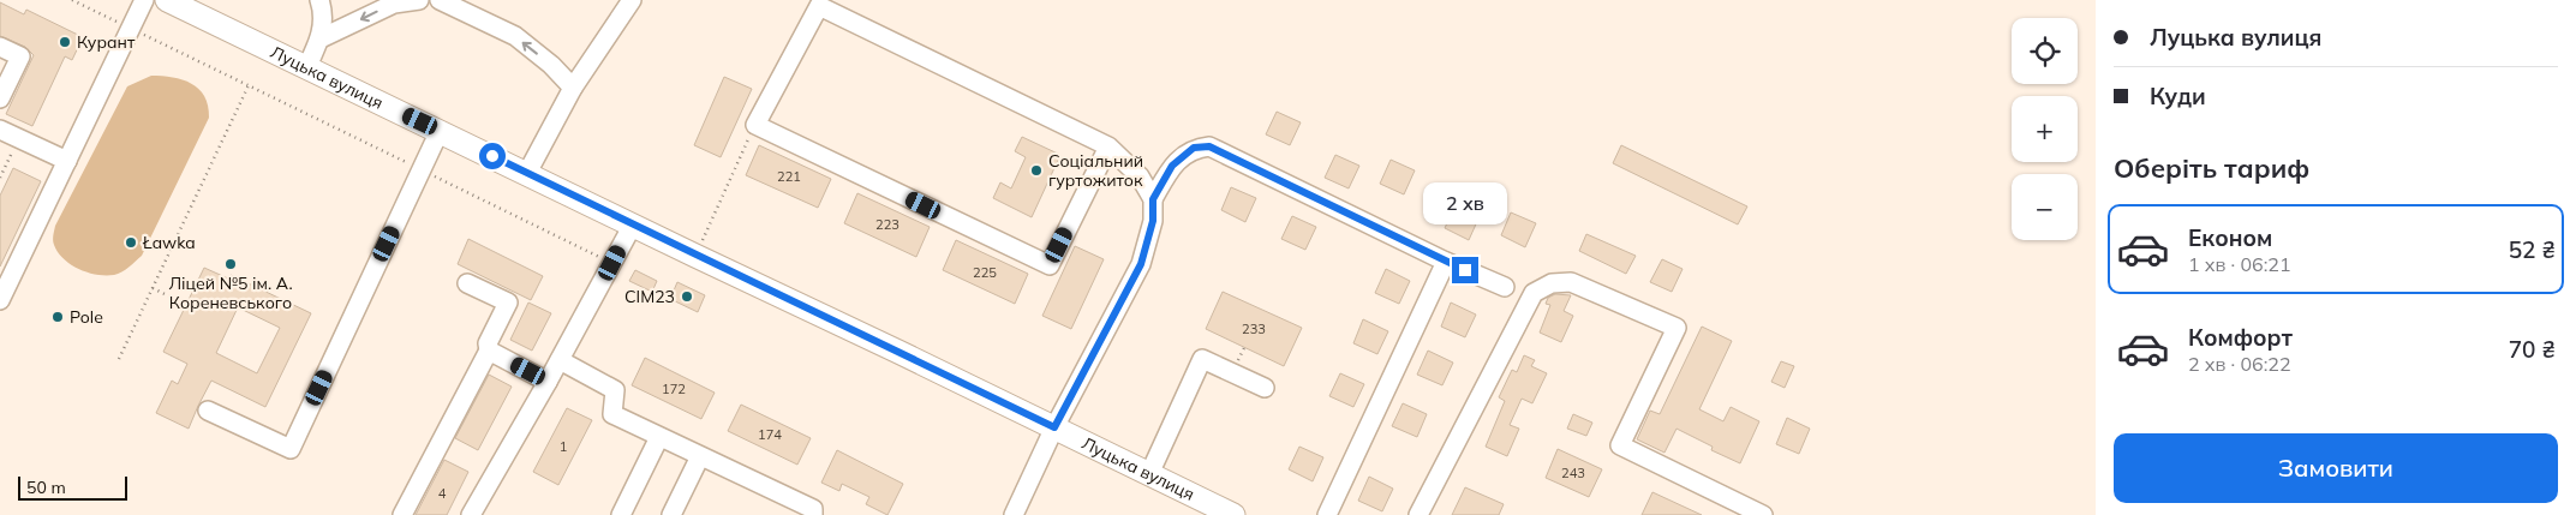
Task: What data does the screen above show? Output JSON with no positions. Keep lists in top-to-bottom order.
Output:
{
  "streets": {
    "main road": ["Луцька вулиця"]
  },
  "places": [
    "Курант",
    "Соціальний гуртожиток",
    "Ławka",
    "Ліцей №5 ім. А. Кореневського",
    "СІМ23",
    "Pole"
  ],
  "house_numbers": [
    "221",
    "223",
    "225",
    "233",
    "172",
    "174",
    "1",
    "243",
    "4"
  ],
  "scale_bar": "50 m",
  "page": {
    "banner": ["Луцька вулиця", "Куди"],
    "map_buttons": ["+", "−"],
    "heading": "Оберіть тариф",
    "bubble": "2 хв",
    "list": [
      {
        "name": "Економ",
        "note": "1 хв · 06:21",
        "value": "52 ₴"
      },
      {
        "name": "Комфорт",
        "note": "2 хв · 06:22",
        "value": "70 ₴"
      }
    ],
    "buttons": "Замовити",
    "scale": "50 m"
  }
}
